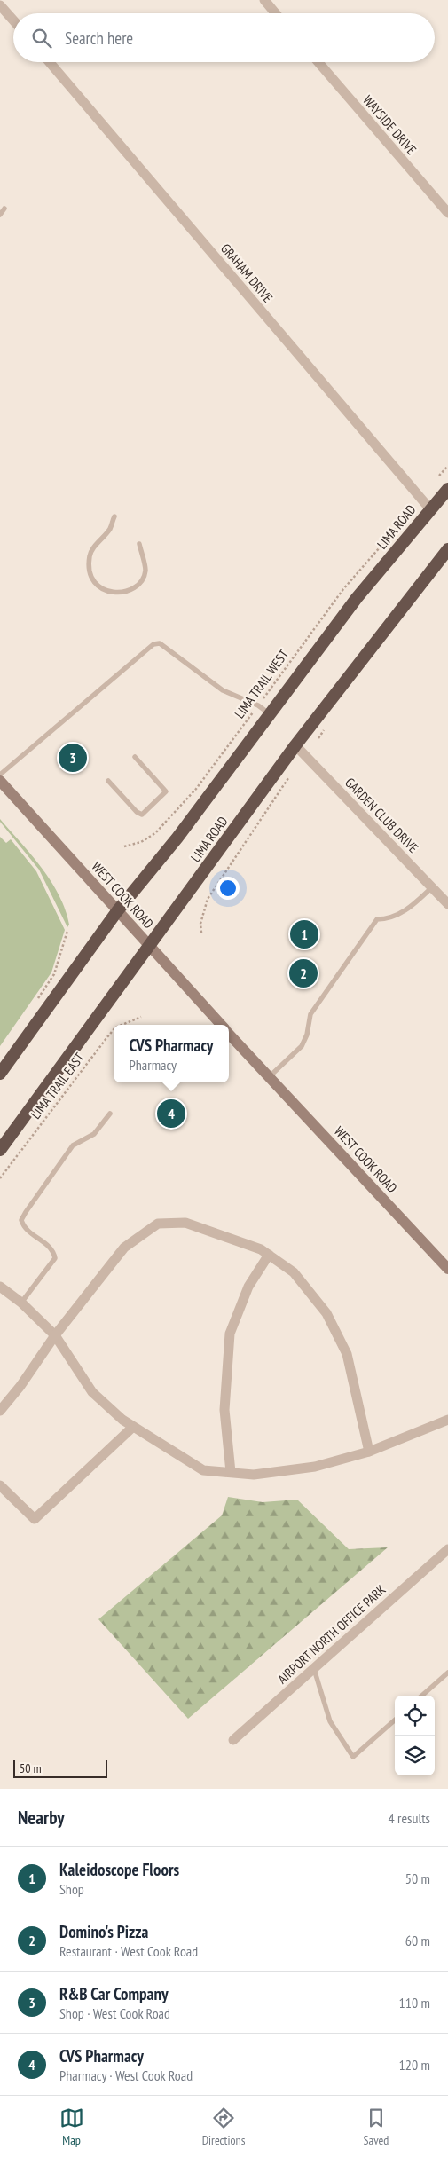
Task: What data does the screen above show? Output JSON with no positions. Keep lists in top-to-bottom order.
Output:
{
  "streets": {
    "highway": ["LIMA ROAD"],
    "main road": ["WEST COOK ROAD"],
    "street": [
      "WAYSIDE DRIVE",
      "GRAHAM DRIVE",
      "GARDEN CLUB DRIVE",
      "AIRPORT NORTH OFFICE PARK"
    ],
    "path": ["LIMA TRAIL WEST", "LIMA TRAIL EAST"]
  },
  "crossings": [
    ["GRAHAM DRIVE", "LIMA ROAD"],
    ["LIMA ROAD", "GARDEN CLUB DRIVE"],
    ["LIMA ROAD", "WEST COOK ROAD"]
  ],
  "scale_bar": "50 m",
  "page": {
    "search": "Search here",
    "pins": [
      "3",
      "1",
      "2",
      "4"
    ],
    "popup": ["CVS Pharmacy", "Pharmacy"],
    "scale": "50 m",
    "heading": ["Nearby", "4 results"],
    "list": [
      {
        "mark": "1",
        "name": "Kaleidoscope Floors",
        "note": "Shop",
        "value": "50 m"
      },
      {
        "mark": "2",
        "name": "Domino's Pizza",
        "note": "Restaurant · West Cook Road",
        "value": "60 m"
      },
      {
        "mark": "3",
        "name": "R&B Car Company",
        "note": "Shop · West Cook Road",
        "value": "110 m"
      },
      {
        "mark": "4",
        "name": "CVS Pharmacy",
        "note": "Pharmacy · West Cook Road",
        "value": "120 m"
      }
    ],
    "nav": ["Map", "Directions", "Saved"]
  }
}
